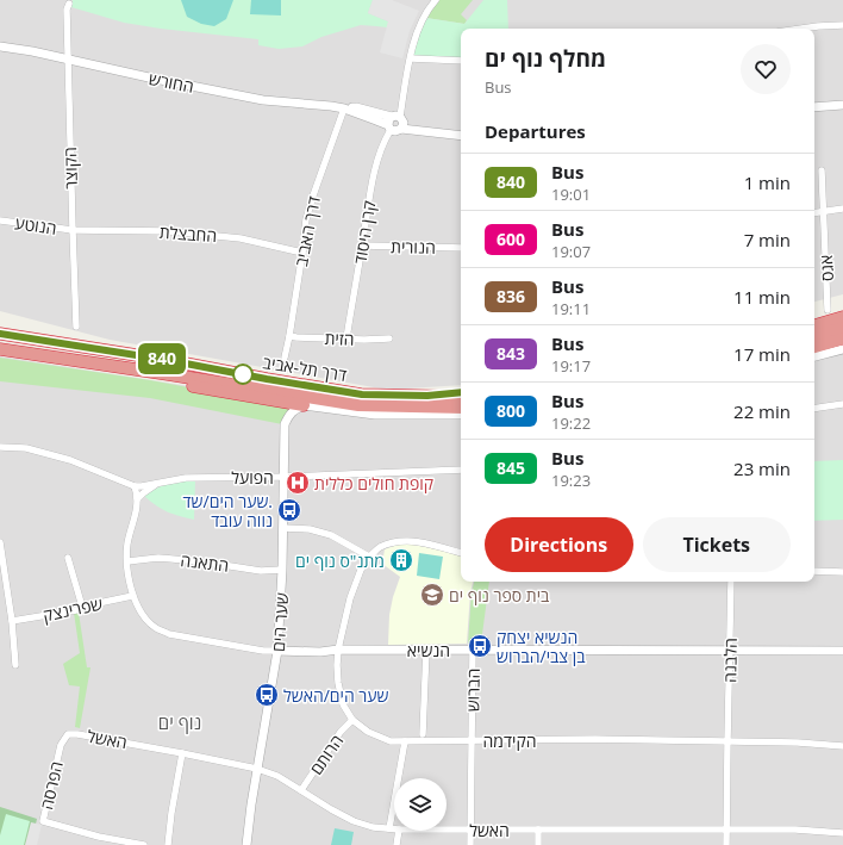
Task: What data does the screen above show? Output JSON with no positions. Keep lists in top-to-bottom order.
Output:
{
  "streets": {
    "highway": ["דרך תל-אביב"],
    "street": [
      "החורש",
      "הקוצר",
      "הנוטע",
      "דרך האביב",
      "קרן היסוד",
      "החבצלת",
      "הנורית",
      "אגס",
      "הזית",
      "הפועל",
      "התאנה",
      "שפרינצק",
      "שער הים",
      "הנשיא",
      "הלבנה",
      "הברוש",
      "האשל",
      "הקידמה",
      "הרותם",
      "הפרסה"
    ]
  },
  "crossings": [
    ["החורש", "הקוצר"],
    ["החורש", "דרך האביב"],
    ["החורש", "קרן היסוד"],
    ["הקוצר", "הנוטע"],
    ["הקוצר", "החבצלת"],
    ["הנוטע", "החבצלת"],
    ["דרך האביב", "החבצלת"],
    ["דרך האביב", "הזית"],
    ["קרן היסוד", "הנורית"],
    ["קרן היסוד", "הזית"],
    ["הפועל", "שער הים"],
    ["הפועל", "הנשיא"],
    ["התאנה", "שער הים"],
    ["התאנה", "הנשיא"],
    ["שפרינצק", "הנשיא"],
    ["שער הים", "הנשיא"],
    ["שער הים", "האשל"],
    ["הנשיא", "הלבנה"],
    ["הנשיא", "הברוש"],
    ["הנשיא", "הקידמה"],
    ["הלבנה", "האשל"],
    ["הלבנה", "הקידמה"],
    ["הברוש", "האשל"],
    ["הברוש", "הקידמה"],
    ["האשל", "הרותם"],
    ["האשל", "הפרסה"],
    ["הקידמה", "הרותם"]
  ],
  "districts": ["נוף ים"],
  "places": {
    "hospital": ["קופת חולים כללית"],
    "bus stop": ["שער הים/שד. נווה עובד", "הנשיא יצחק בן צבי/הברוש", "שער הים/האשל"],
    "building": ["מתנ\"ס נוף ים"],
    "school or university": ["בית ספר נוף ים"]
  },
  "lines": ["bus line 840"],
  "page": {
    "on_map": "840",
    "heading": [
      ["מחלף נוף ים", "Bus"],
      "Departures"
    ],
    "list": [
      {
        "mark": "840",
        "name": "Bus",
        "note": "19:01",
        "value": "1 min"
      },
      {
        "mark": "600",
        "name": "Bus",
        "note": "19:07",
        "value": "7 min"
      },
      {
        "mark": "836",
        "name": "Bus",
        "note": "19:11",
        "value": "11 min"
      },
      {
        "mark": "843",
        "name": "Bus",
        "note": "19:17",
        "value": "17 min"
      },
      {
        "mark": "800",
        "name": "Bus",
        "note": "19:22",
        "value": "22 min"
      },
      {
        "mark": "845",
        "name": "Bus",
        "note": "19:23",
        "value": "23 min"
      }
    ],
    "buttons": ["Directions", "Tickets"]
  }
}
